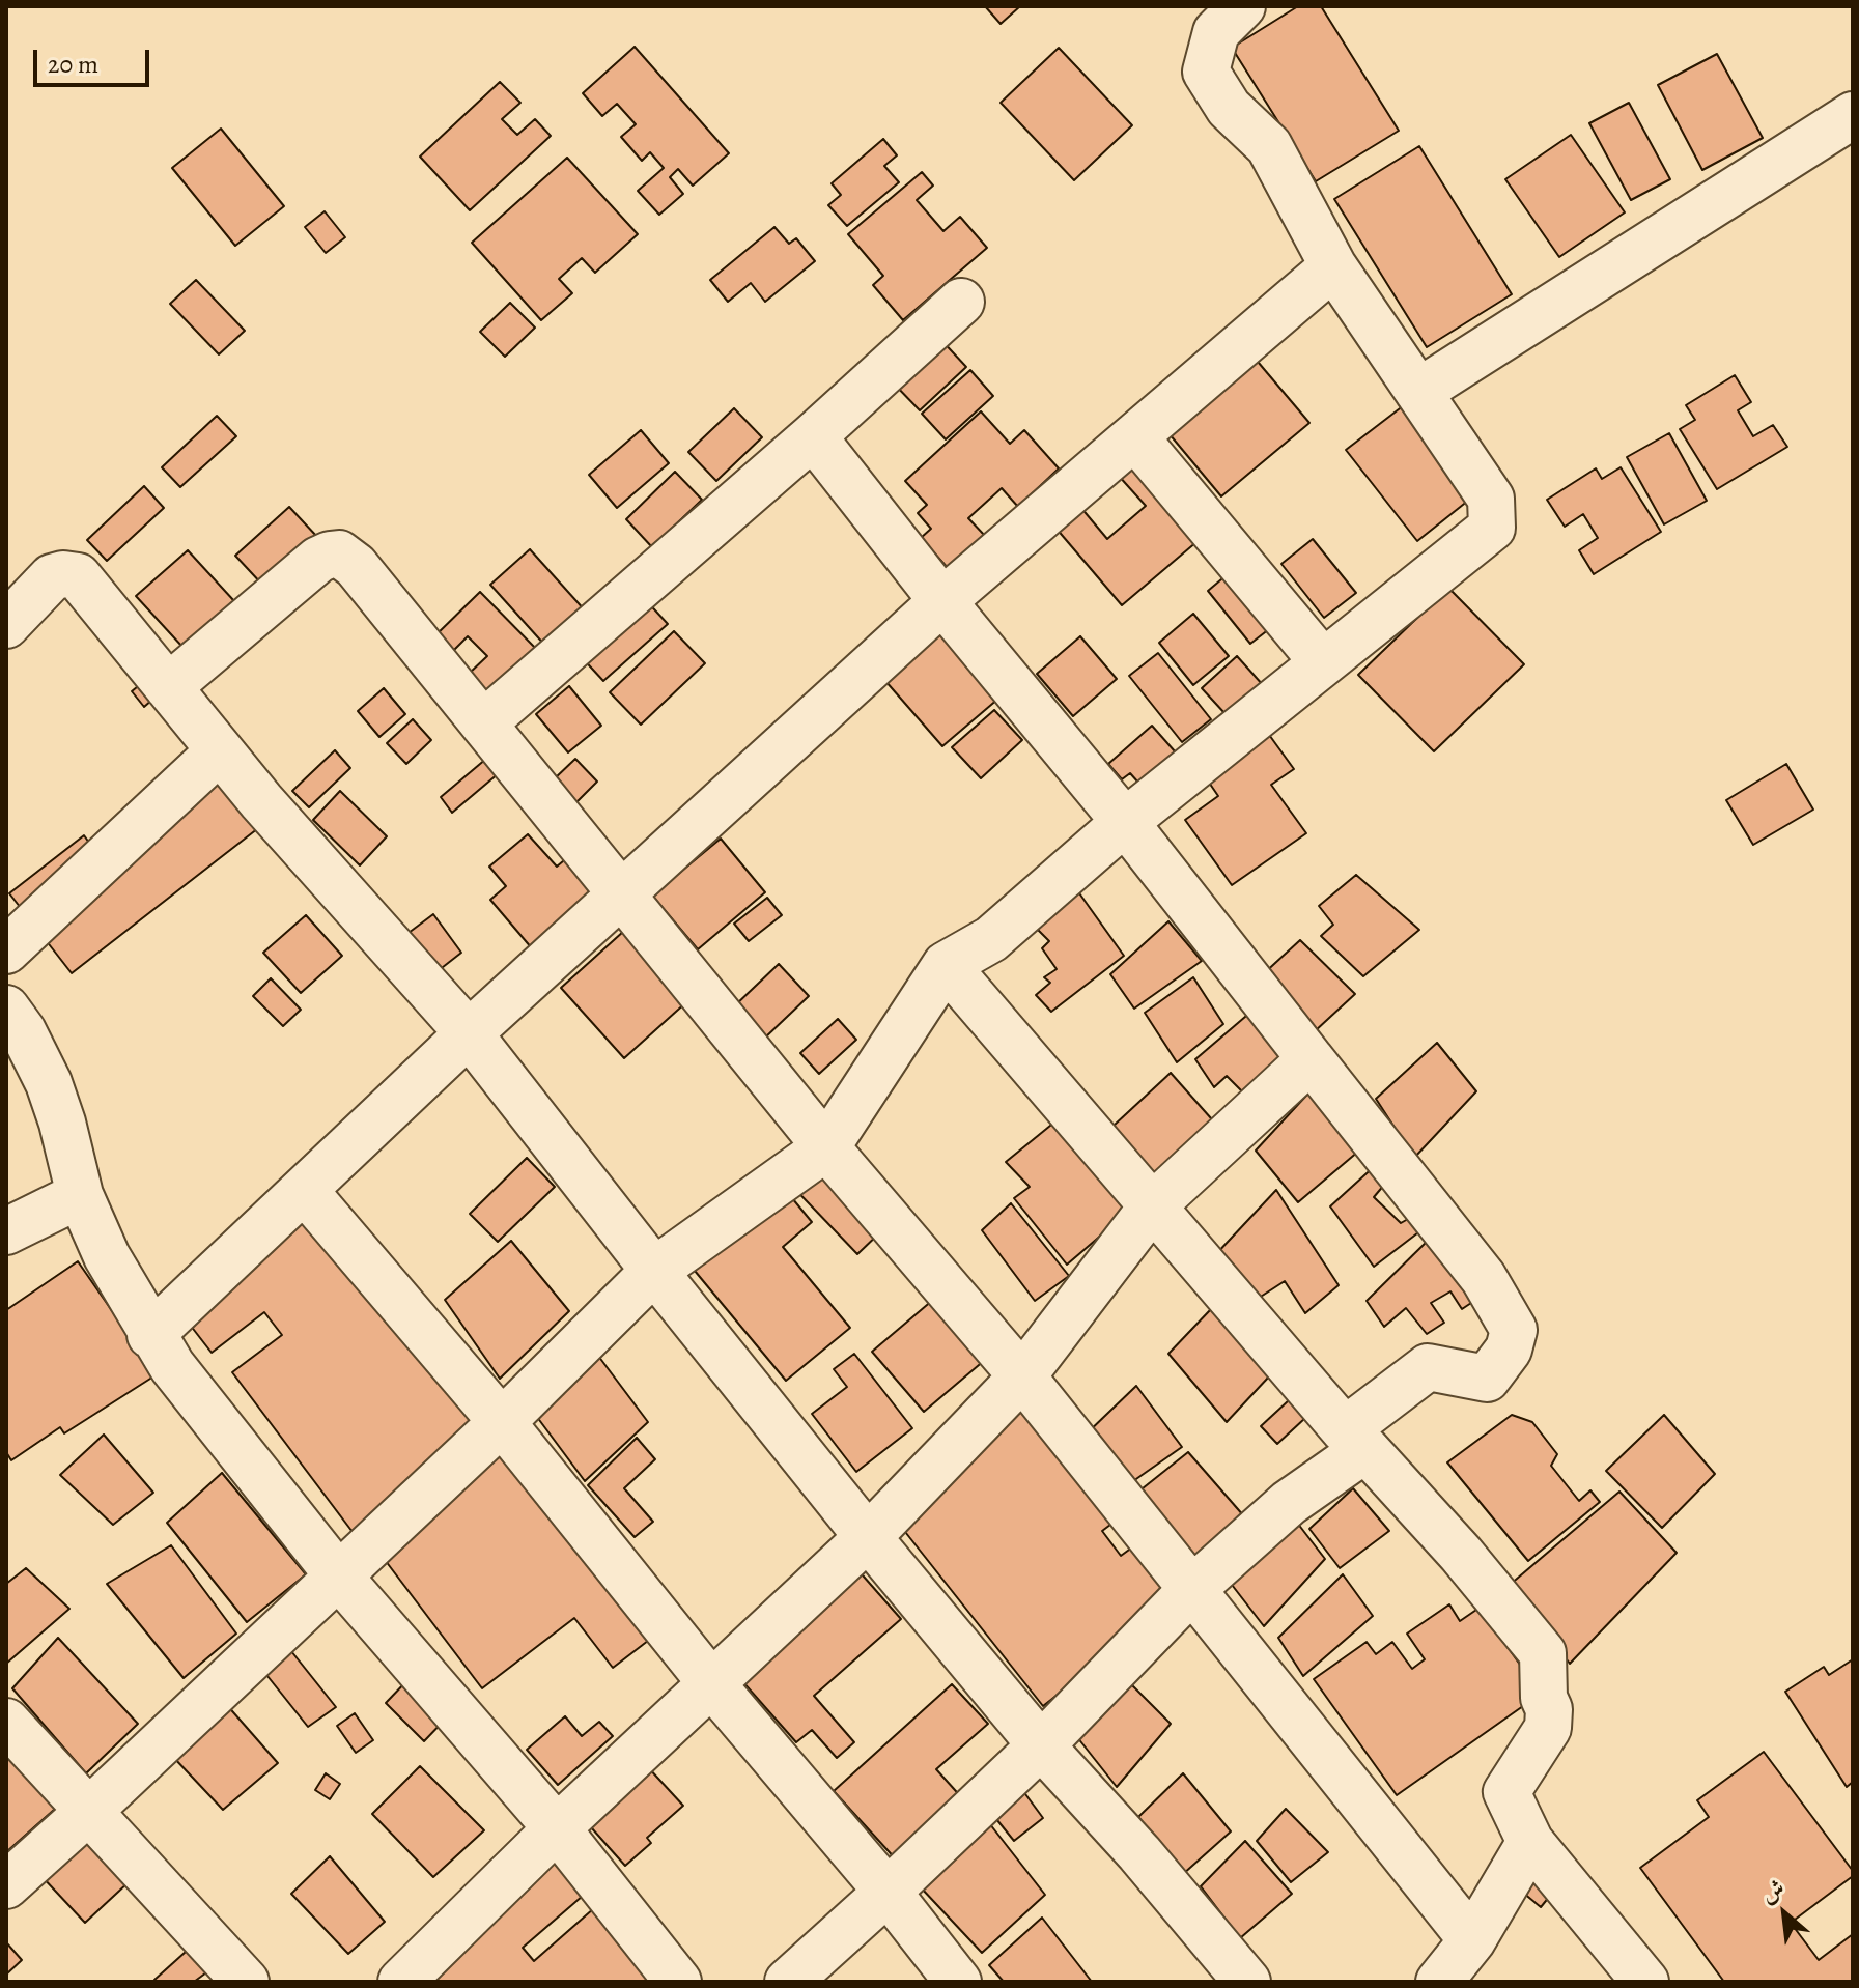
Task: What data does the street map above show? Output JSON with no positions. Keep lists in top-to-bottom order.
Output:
{
  "scale_bar": "20 m",
  "north": "top left"
}
